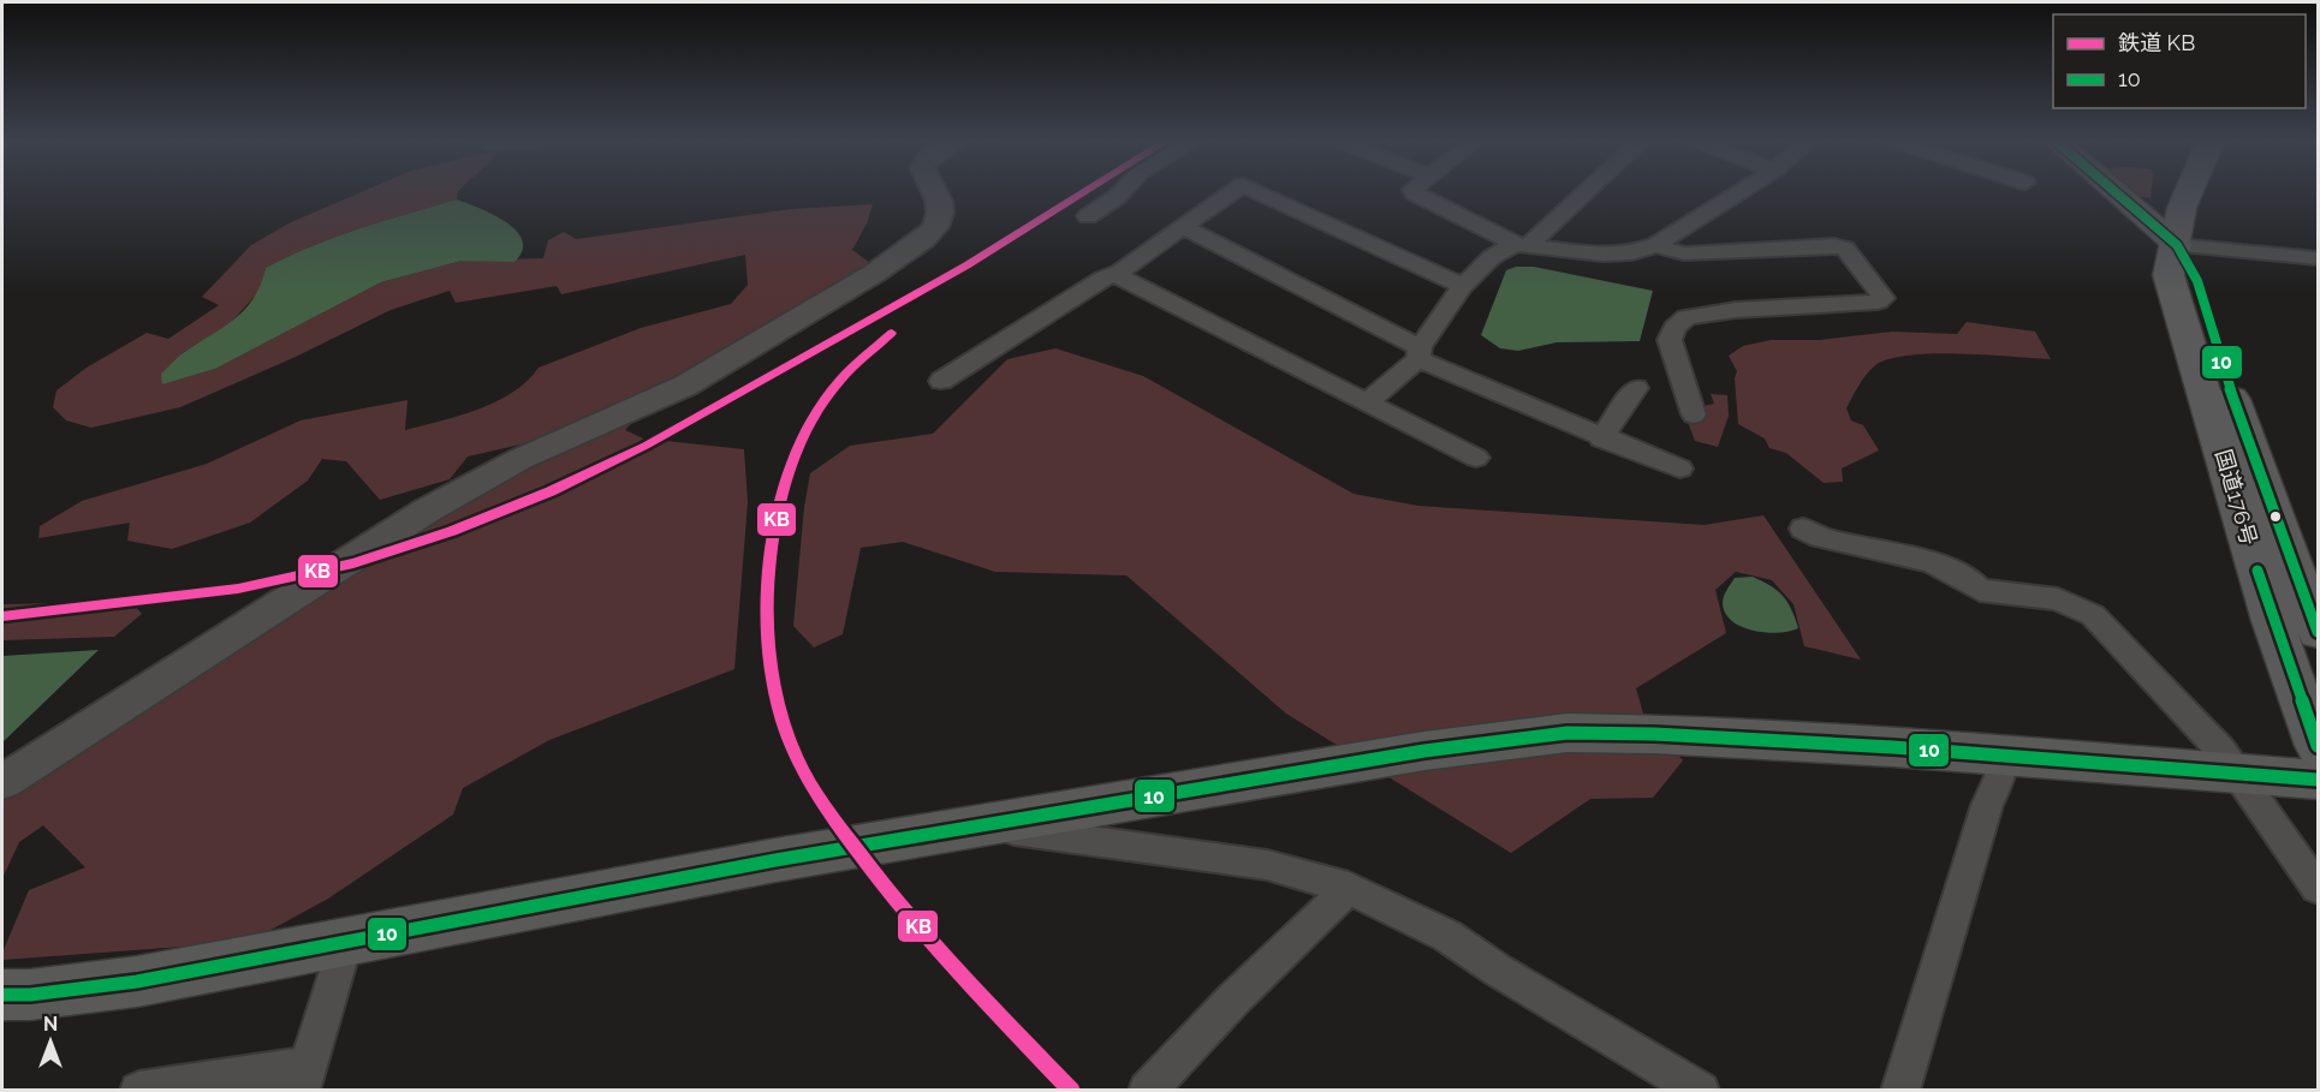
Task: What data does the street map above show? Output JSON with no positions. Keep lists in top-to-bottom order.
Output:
{
  "streets": {
    "highway": ["国道176号"]
  },
  "lines": ["rail line KB", "transit line 10"],
  "legend": ["鉄道 KB", "10"],
  "north": "top"
}
